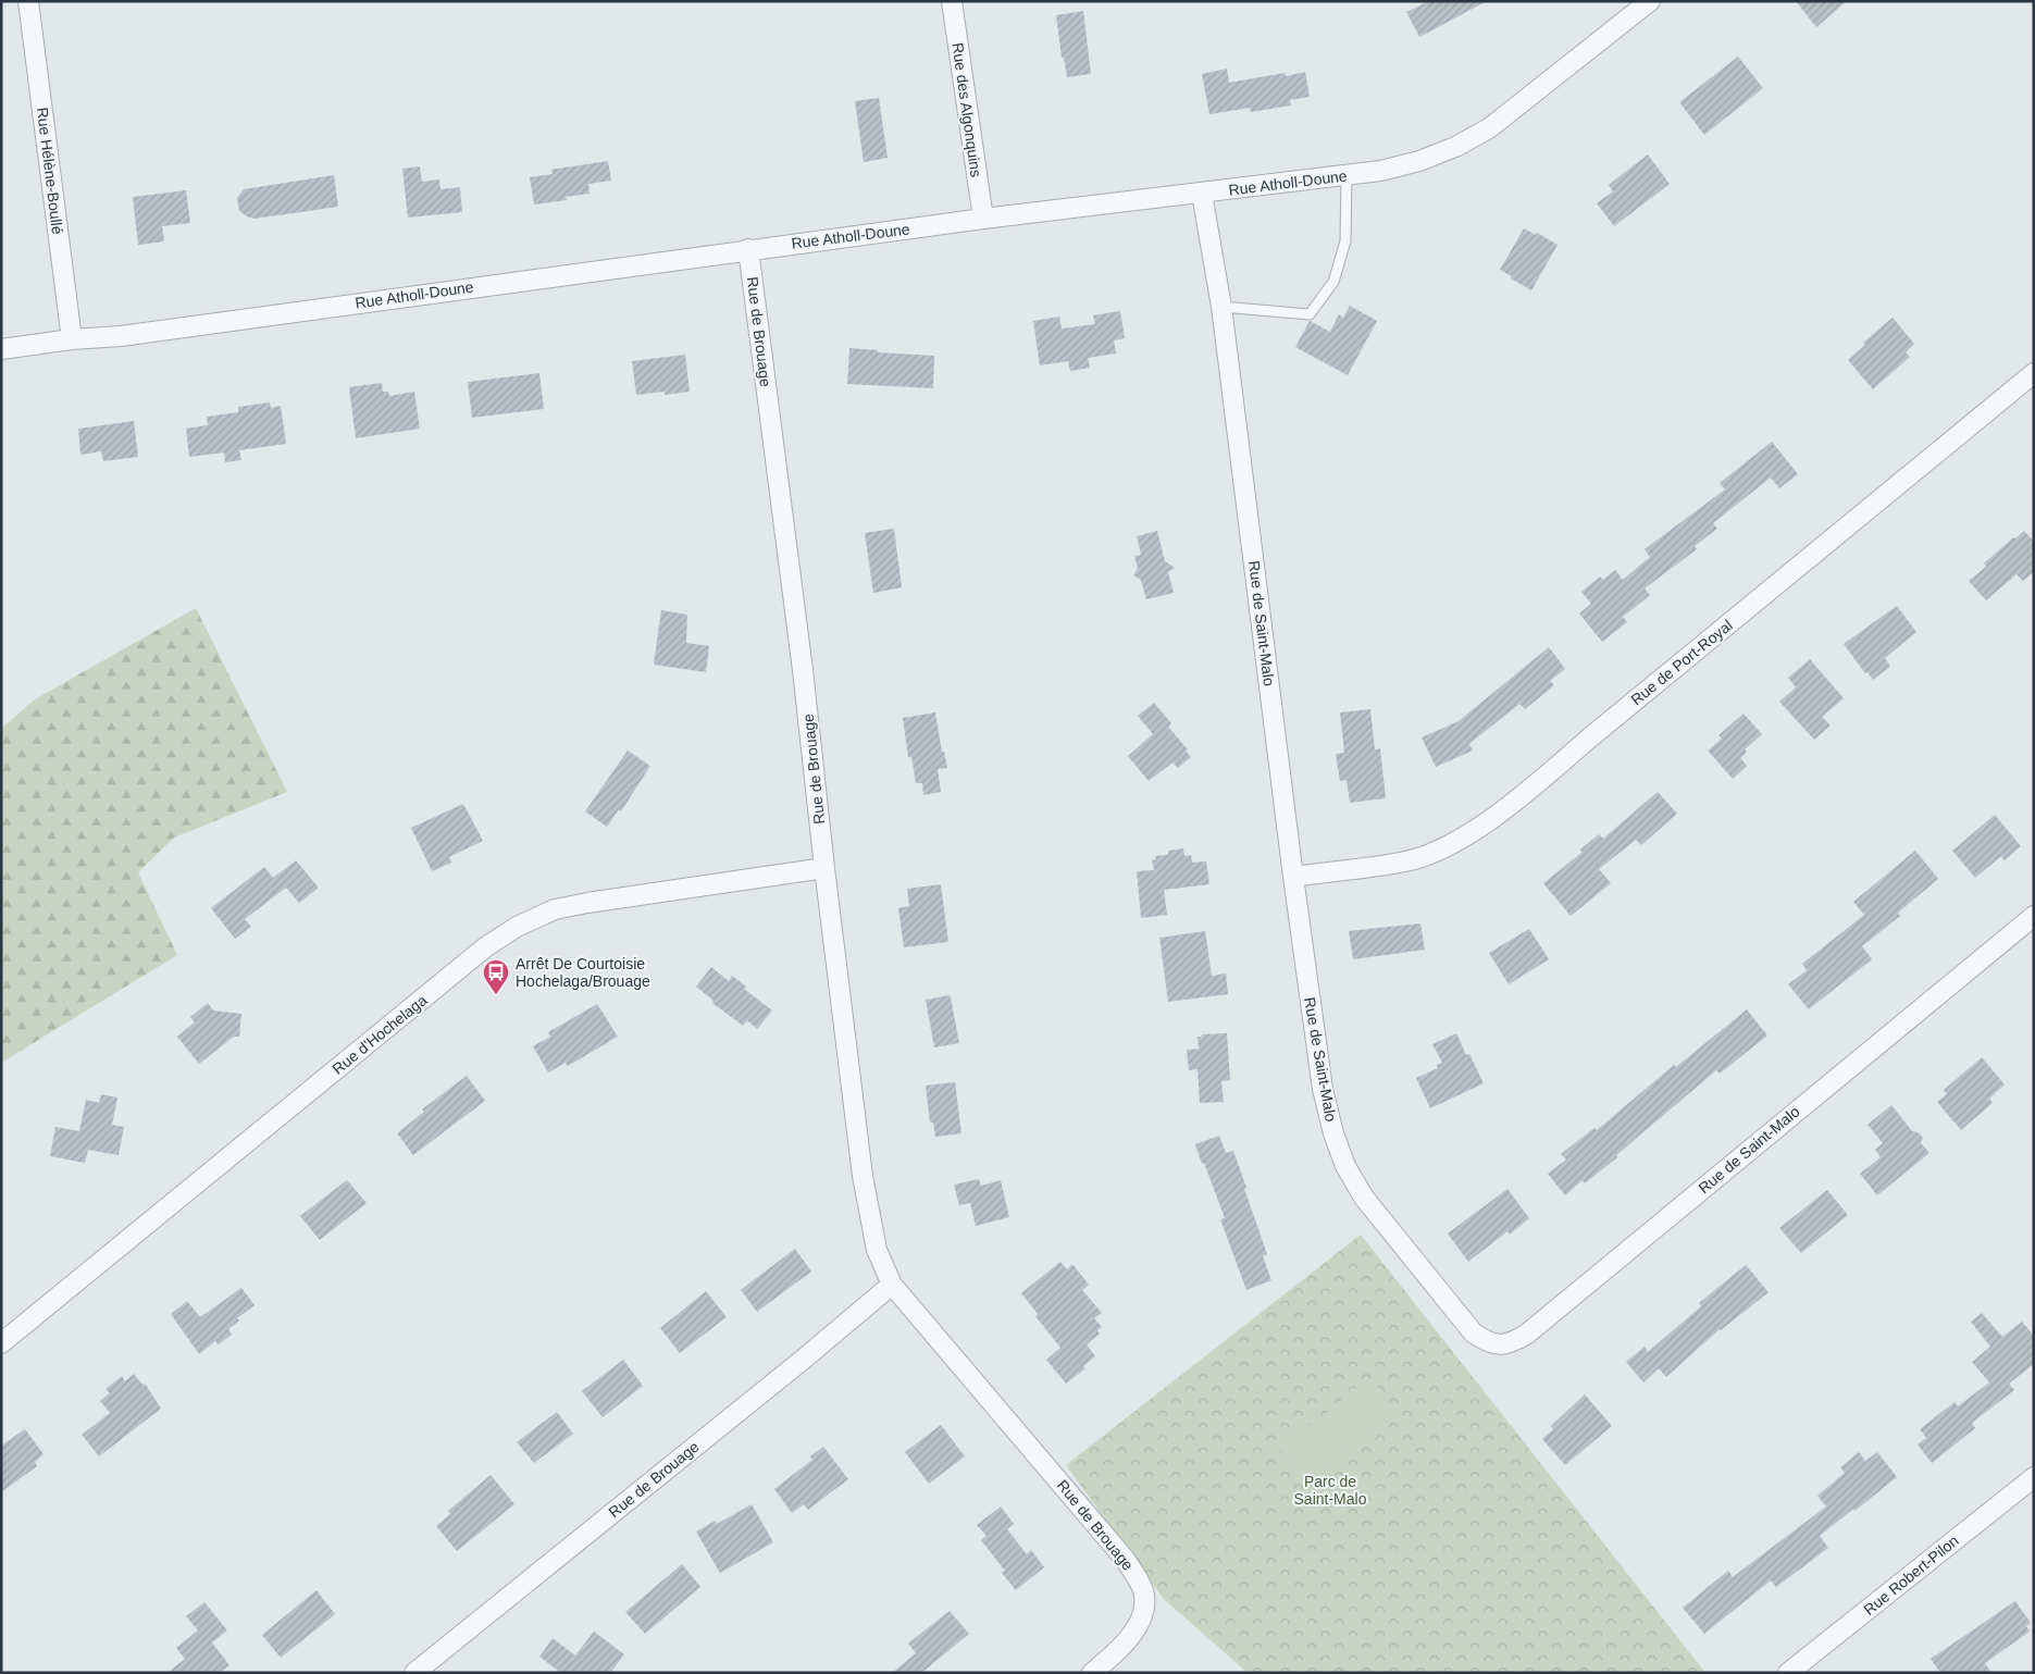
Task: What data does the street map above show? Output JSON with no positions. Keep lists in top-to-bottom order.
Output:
{
  "streets": {
    "street": [
      "Rue des Algonquins",
      "Rue Hélène-Boullé",
      "Rue Atholl-Doune",
      "Rue de Brouage",
      "Rue de Saint-Malo",
      "Rue de Port-Royal",
      "Rue d'Hochelaga",
      "Rue Robert-Pilon"
    ]
  },
  "crossings": [
    ["Rue des Algonquins", "Rue Atholl-Doune"],
    ["Rue Hélène-Boullé", "Rue Atholl-Doune"],
    ["Rue Atholl-Doune", "Rue de Brouage"],
    ["Rue Atholl-Doune", "Rue de Saint-Malo"],
    ["Rue de Brouage", "Rue d'Hochelaga"],
    ["Rue de Saint-Malo", "Rue de Port-Royal"]
  ],
  "parks": ["Parc de Saint-Malo"],
  "places": {
    "bus stop": ["Arrêt De Courtoisie Hochelaga/Brouage"]
  }
}
